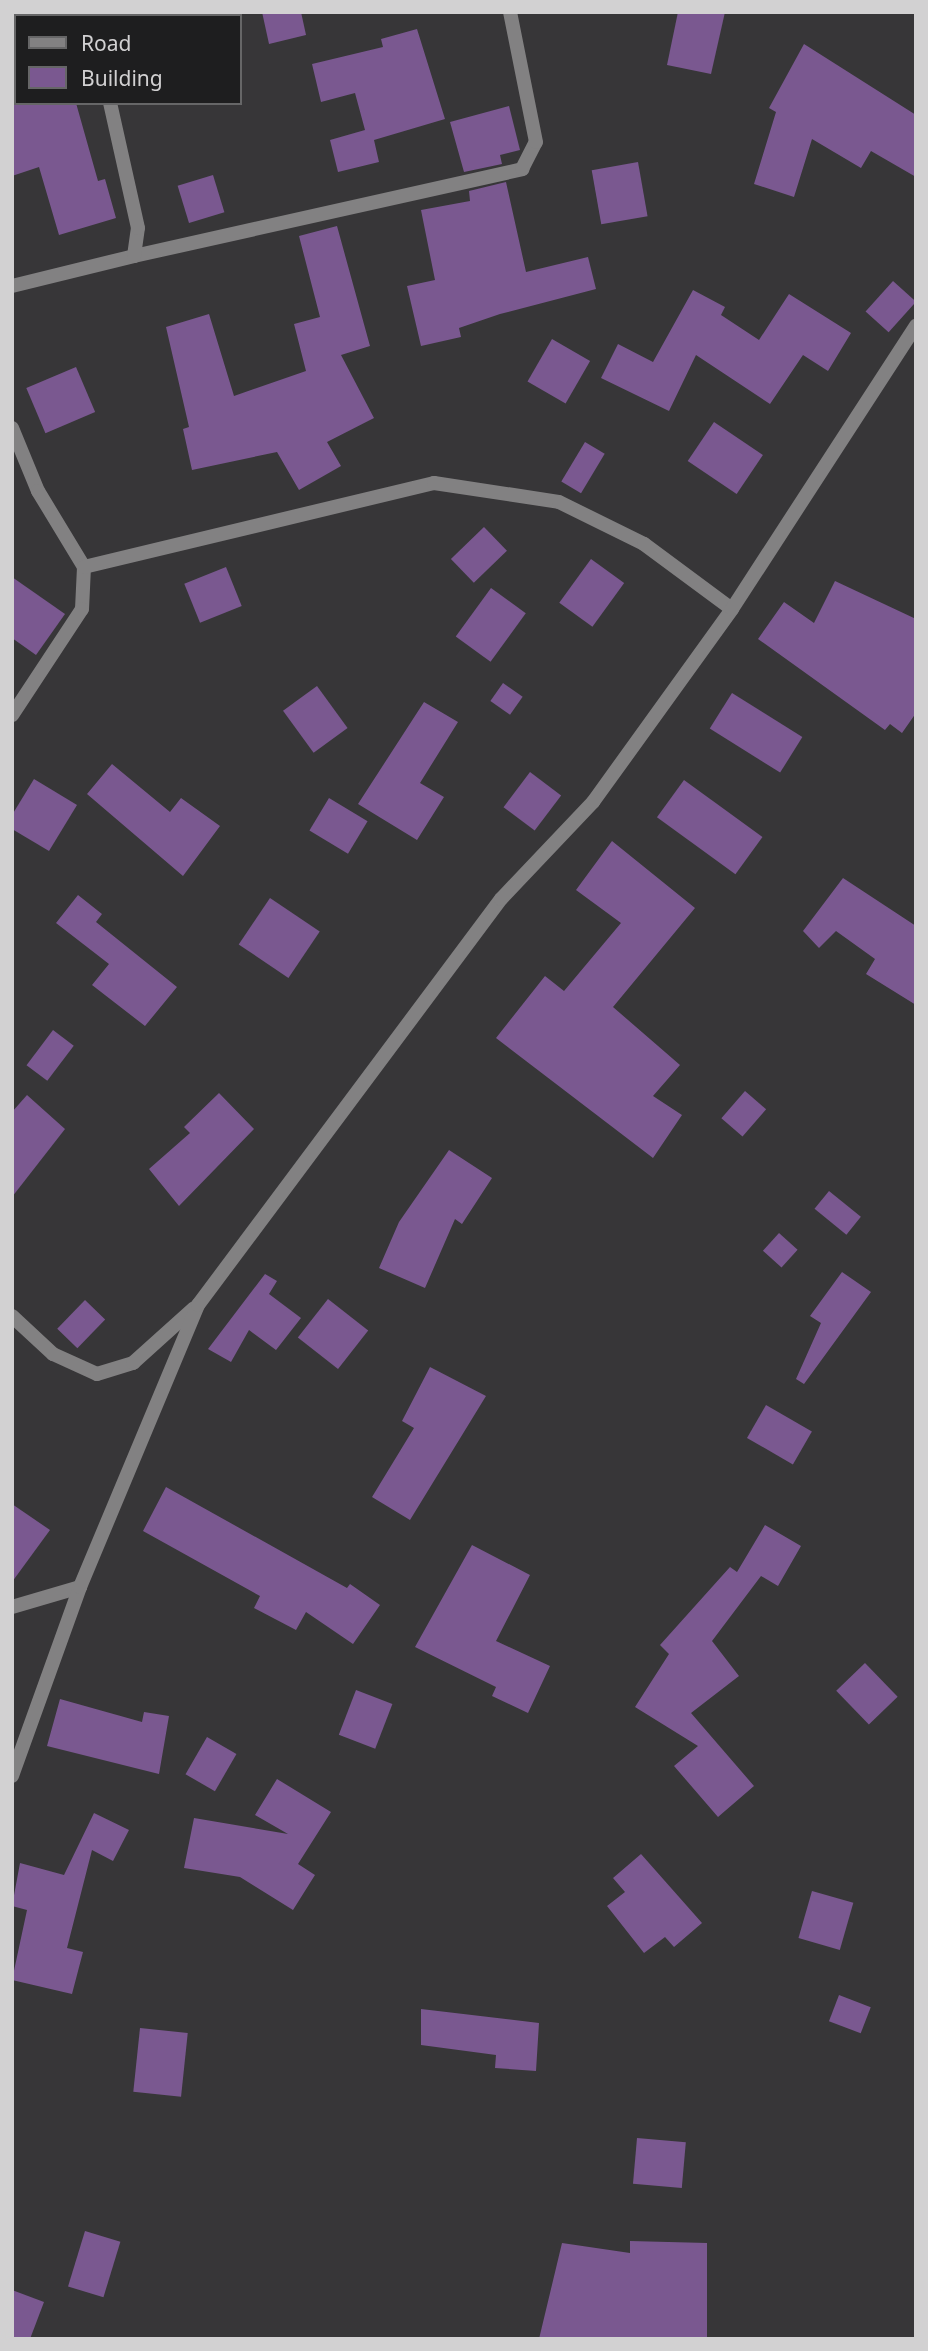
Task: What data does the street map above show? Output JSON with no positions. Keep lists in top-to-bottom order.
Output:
{
  "legend": ["Road", "Building"]
}
